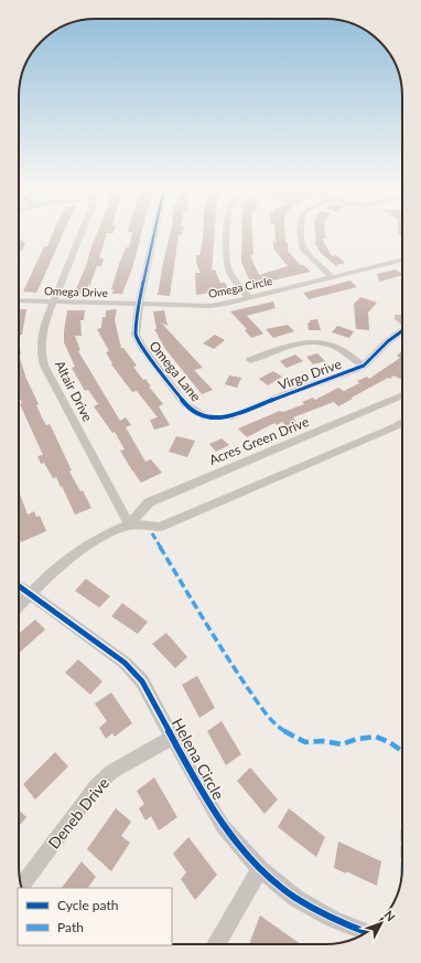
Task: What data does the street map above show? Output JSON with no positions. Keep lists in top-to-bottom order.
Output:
{
  "streets": {
    "street": [
      "Omega Circle",
      "Omega Drive",
      "Omega Lane",
      "Virgo Drive",
      "Altair Drive",
      "Acres Green Drive",
      "Helena Circle",
      "Deneb Drive"
    ]
  },
  "crossings": [
    ["Omega Circle", "Omega Drive"],
    ["Omega Circle", "Omega Lane"],
    ["Omega Drive", "Omega Lane"],
    ["Omega Drive", "Altair Drive"],
    ["Omega Lane", "Virgo Drive"],
    ["Altair Drive", "Acres Green Drive"],
    ["Acres Green Drive", "Helena Circle"],
    ["Helena Circle", "Deneb Drive"]
  ],
  "legend": ["Cycle path", "Path"],
  "north": "top right"
}
